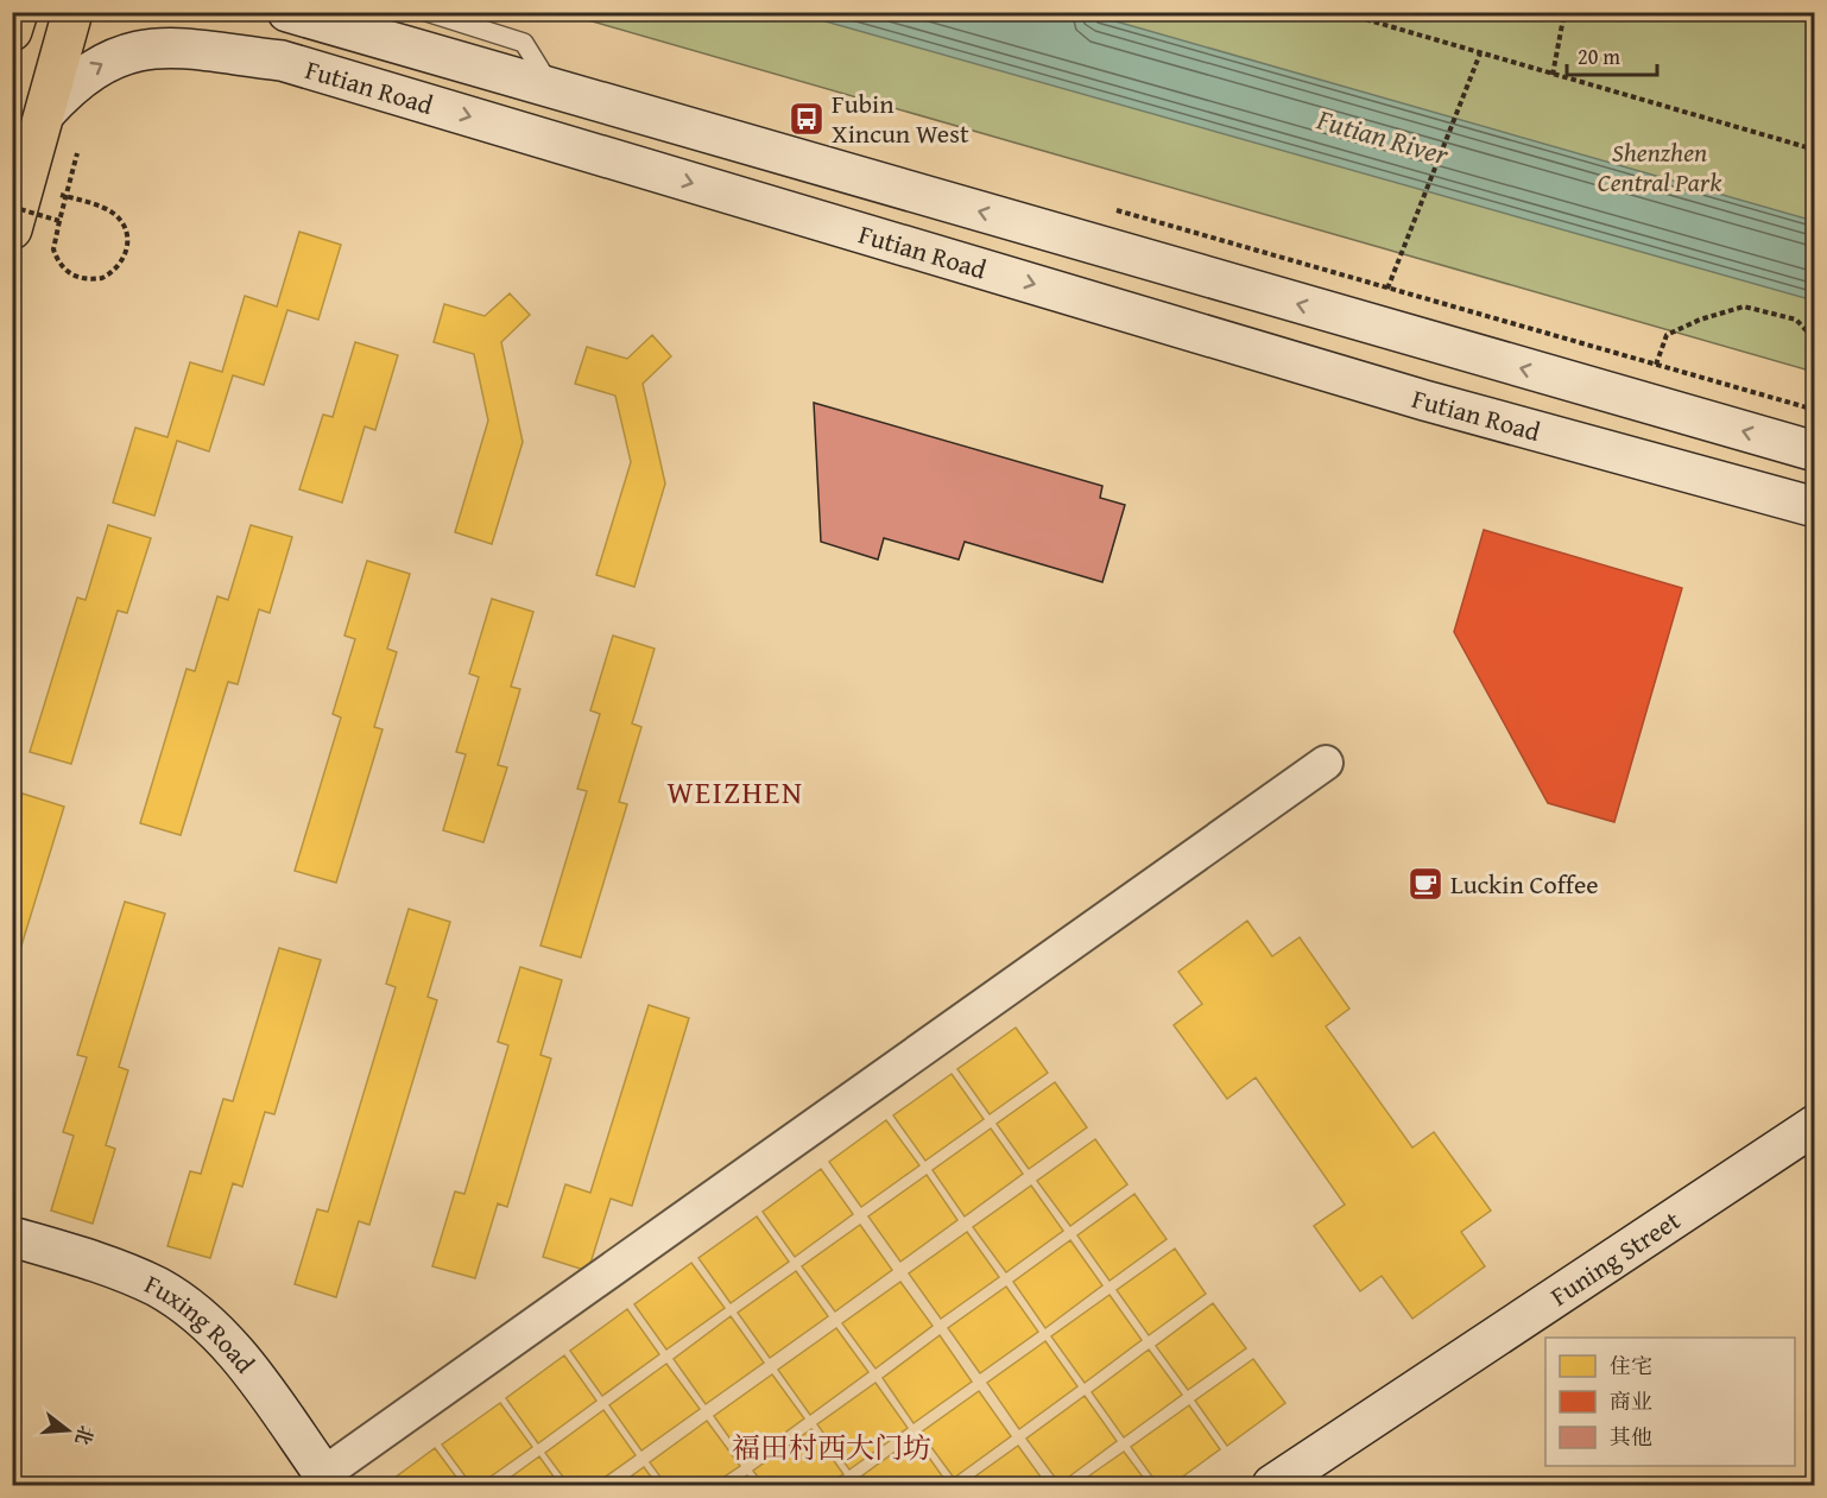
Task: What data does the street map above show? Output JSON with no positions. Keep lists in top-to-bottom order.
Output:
{
  "streets": {
    "main road": ["Futian Road", "Funing Street", "Fuxing Road"]
  },
  "districts": ["WEIZHEN", "福田村西大门坊"],
  "water": ["Futian River"],
  "parks": ["Shenzhen Central Park"],
  "places": {
    "bus stop": ["Fubin Xincun West"],
    "cafe": ["Luckin Coffee"]
  },
  "legend": ["住宅", "商业", "其他"],
  "scale_bar": "20 m",
  "north": "right"
}
